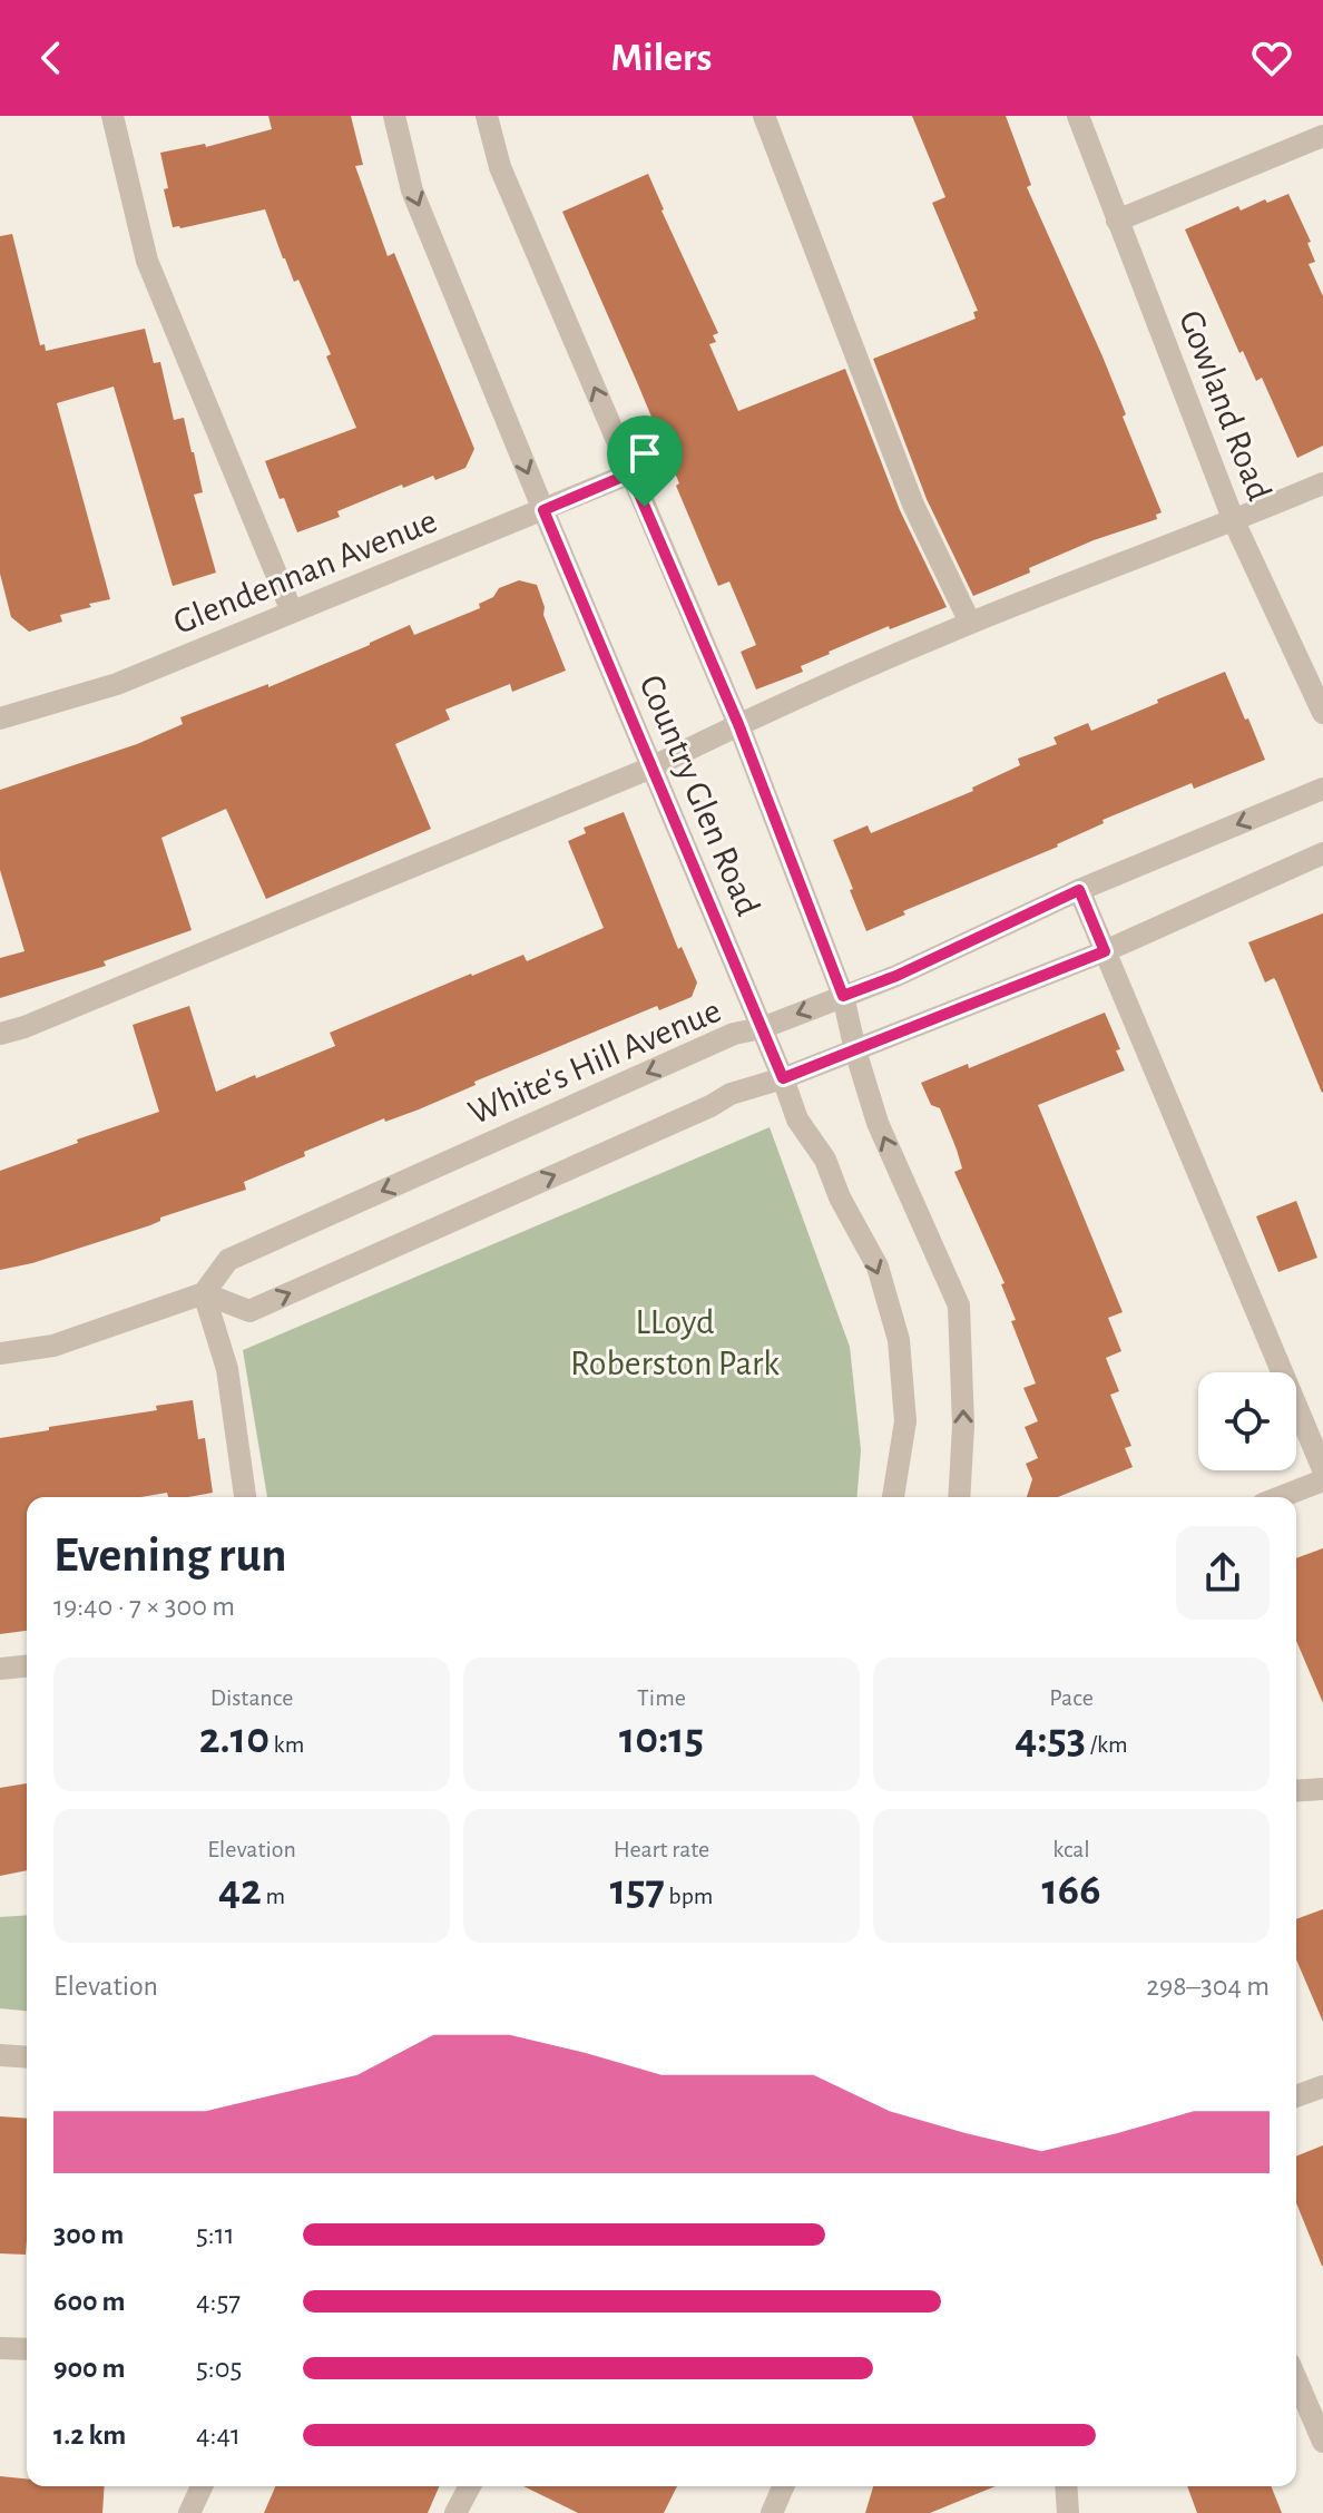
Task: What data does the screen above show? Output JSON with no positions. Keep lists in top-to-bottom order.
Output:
{
  "streets": {
    "street": [
      "Gowland Road",
      "Glendennan Avenue",
      "Country Glen Road",
      "White's Hill Avenue"
    ]
  },
  "crossings": [
    ["Glendennan Avenue", "Country Glen Road"],
    ["Country Glen Road", "White's Hill Avenue"]
  ],
  "parks": ["LLoyd Roberston Park"],
  "page": {
    "header": "Milers",
    "heading": ["Evening run", "19:40 · 7 × 300 m"],
    "stats": [
      ["Distance", "2.10 km"],
      ["Time", "10:15"],
      ["Pace", "4:53 /km"],
      ["Elevation", "42 m"],
      ["Heart rate", "157 bpm"],
      ["kcal", "166"]
    ],
    "chart": ["Elevation", "298–304 m"],
    "list": [
      {
        "name": "300 m",
        "note": "5:11"
      },
      {
        "name": "600 m",
        "note": "4:57"
      },
      {
        "name": "900 m",
        "note": "5:05"
      },
      {
        "name": "1.2 km",
        "note": "4:41"
      }
    ]
  }
}
